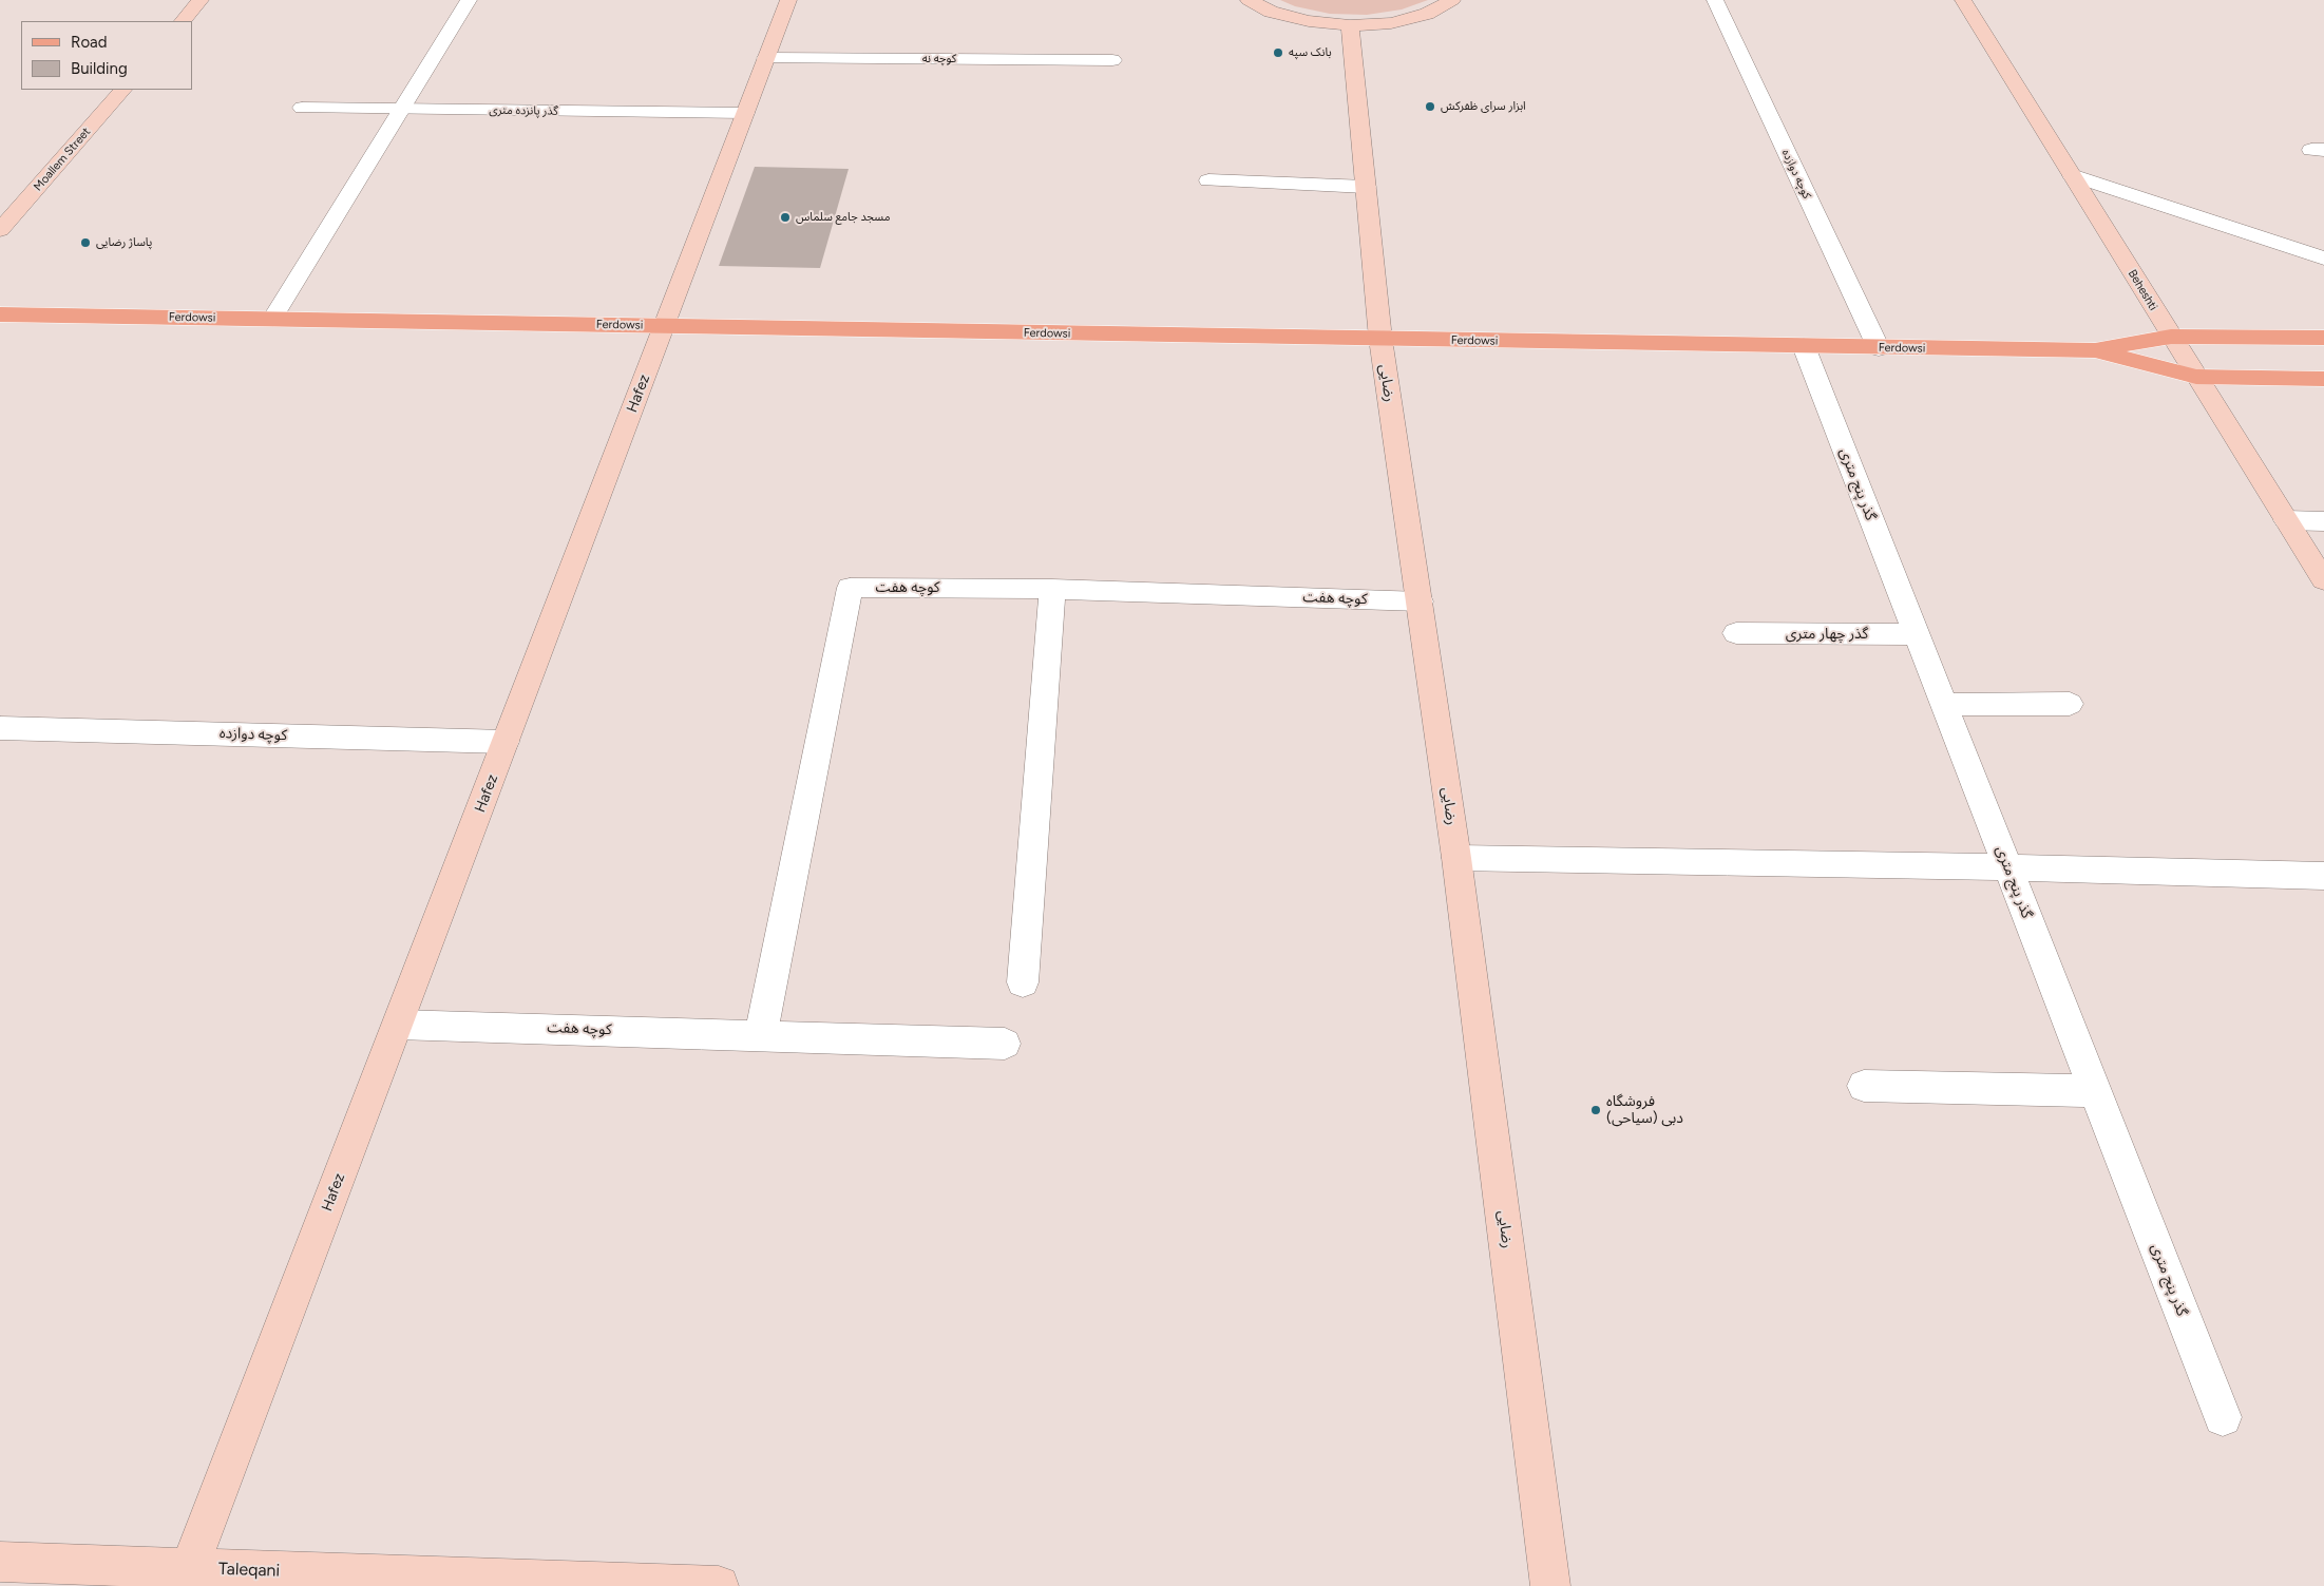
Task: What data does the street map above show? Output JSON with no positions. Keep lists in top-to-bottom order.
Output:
{
  "streets": {
    "main road": ["Ferdowsi"],
    "street": [
      "کوچه نه",
      "گذر پانزده متری",
      "Moallem Street",
      "کوچه دوازده",
      "Beheshti",
      "رضایی",
      "Hafez",
      "گذر پنج متری",
      "کوچه هفت",
      "گذر چهار متری",
      "Taleqani"
    ]
  },
  "crossings": [
    ["کوچه نه", "Hafez"],
    ["گذر پانزده متری", "Hafez"],
    ["کوچه دوازده", "Ferdowsi"],
    ["کوچه دوازده", "Hafez"],
    ["Beheshti", "Ferdowsi"],
    ["Ferdowsi", "رضایی"],
    ["Ferdowsi", "Hafez"],
    ["Ferdowsi", "گذر پنج متری"],
    ["رضایی", "کوچه هفت"],
    ["Hafez", "کوچه هفت"],
    ["Hafez", "Taleqani"],
    ["گذر پنج متری", "گذر چهار متری"]
  ],
  "places": [
    "بانک سپه",
    "ابزار سرای ظفرکش",
    "مسجد جامع سلماس",
    "پاساژ رضایی",
    "فروشگاه دبی (سیاحی)"
  ],
  "legend": ["Road", "Building"]
}
